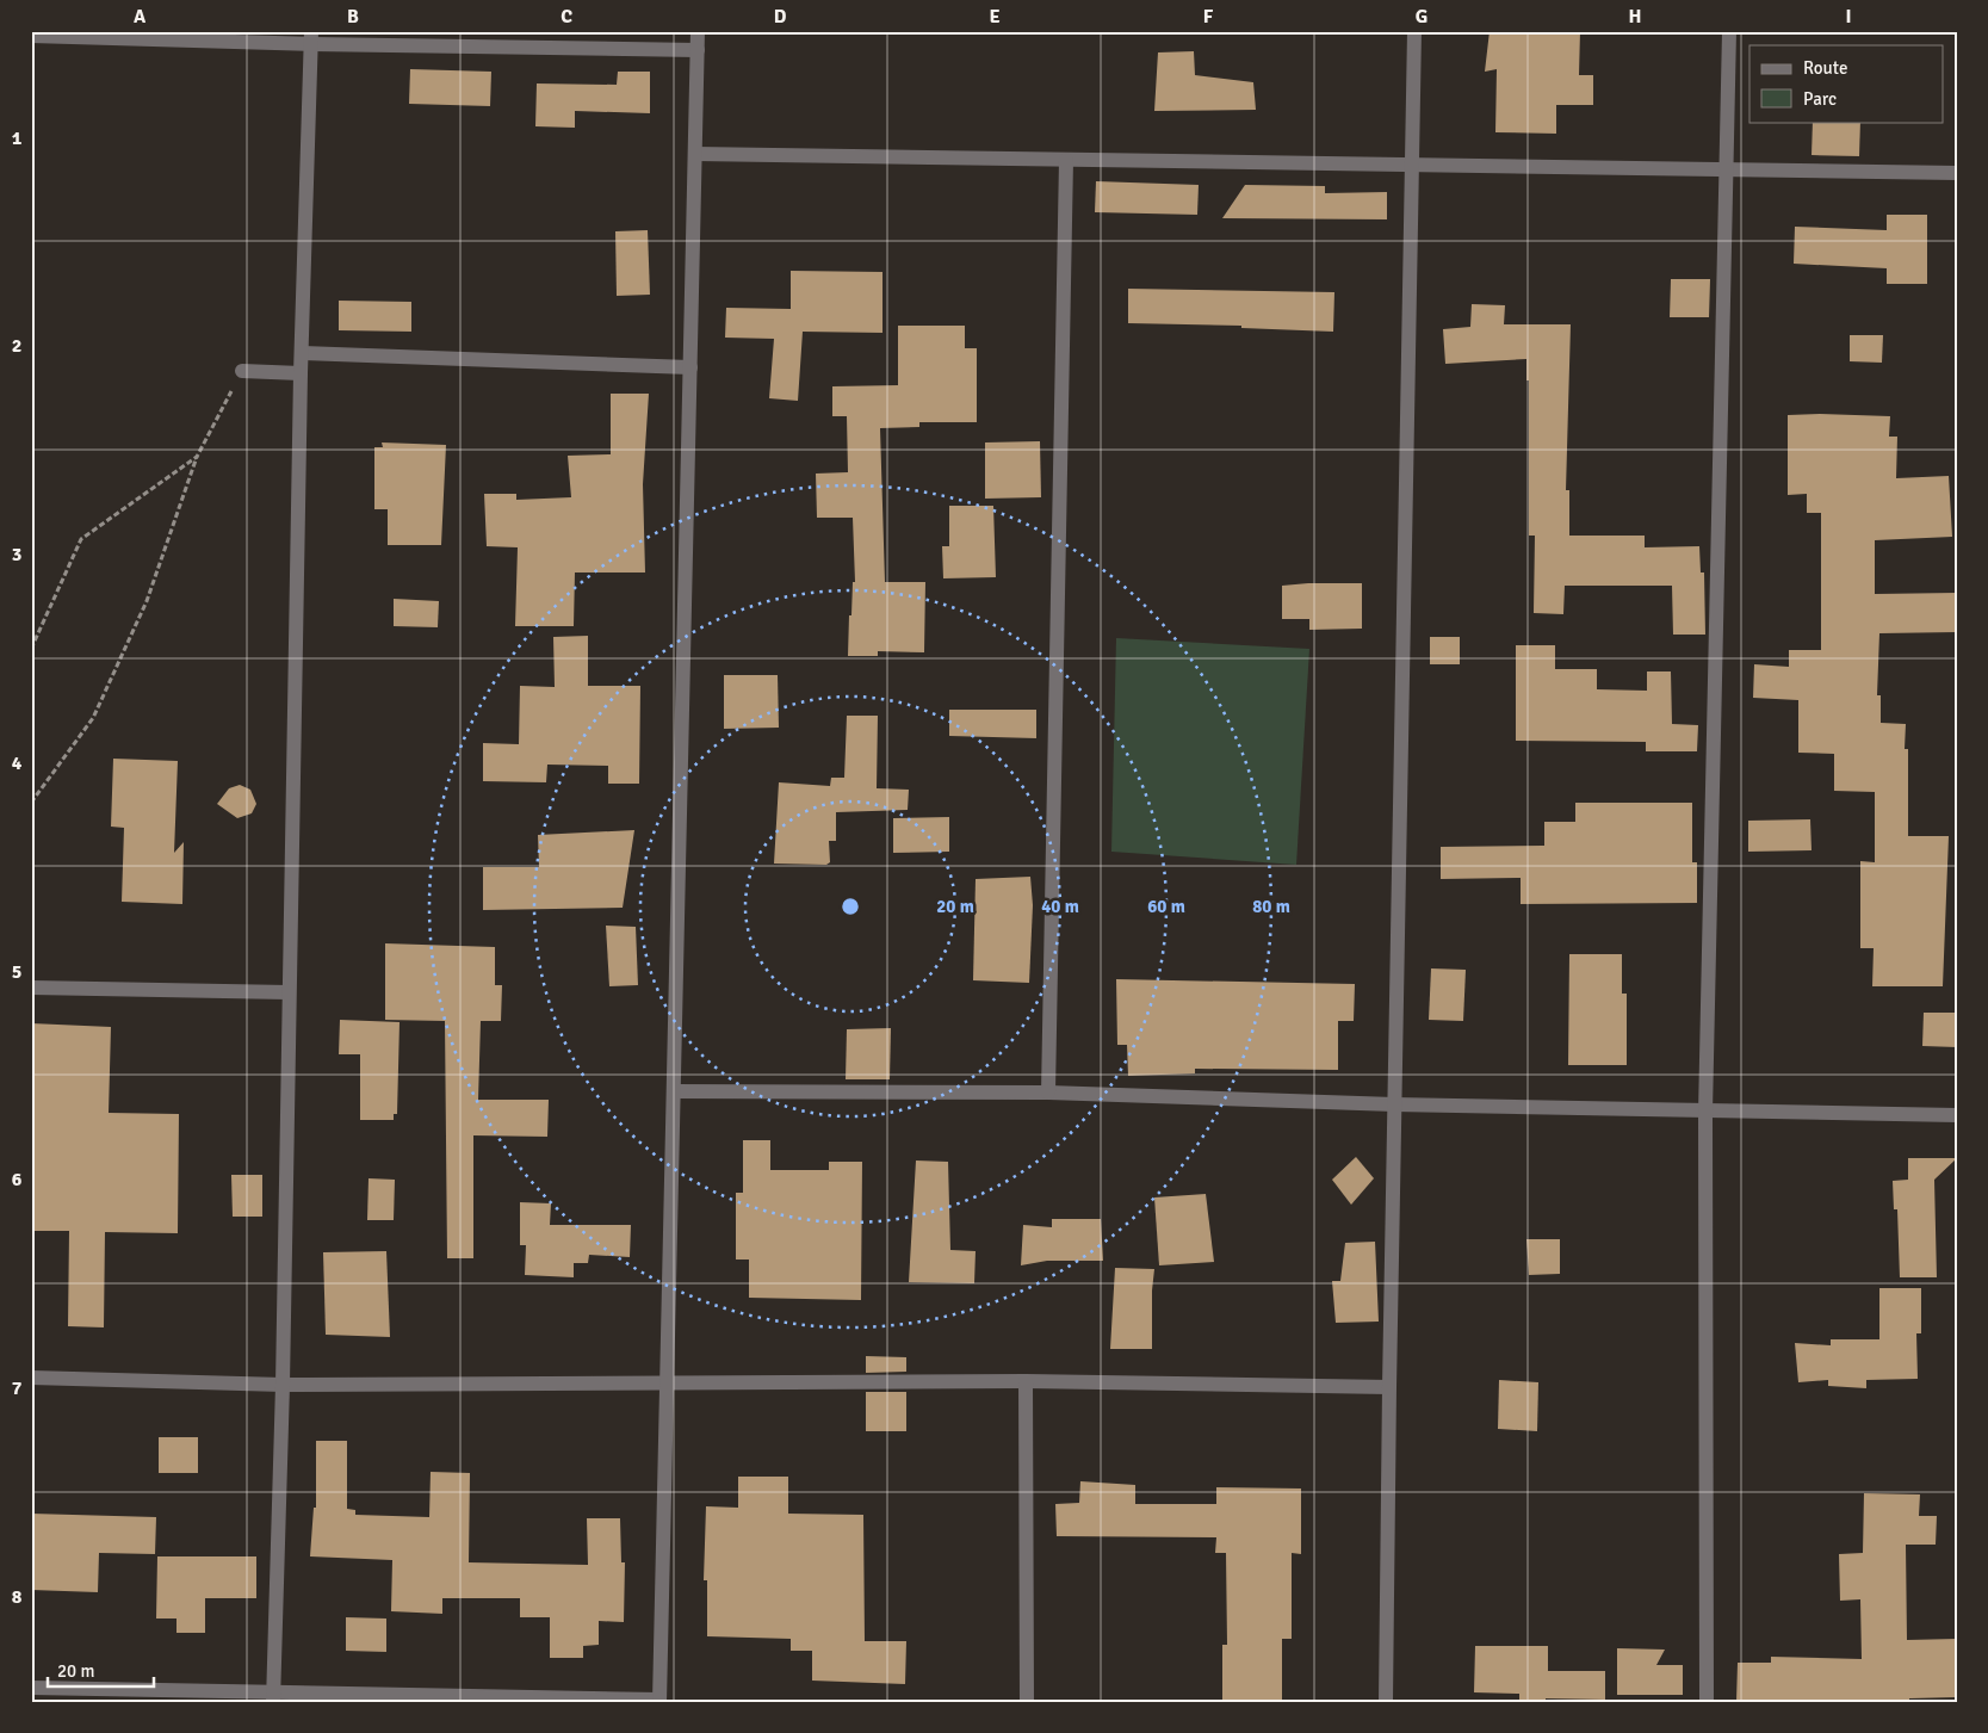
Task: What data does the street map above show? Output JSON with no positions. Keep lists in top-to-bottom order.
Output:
{
  "legend": ["Route", "Parc"],
  "scale_bar": "20 m",
  "grid": {
    "columns": [
      "A",
      "B",
      "C",
      "D",
      "E",
      "F",
      "G",
      "H",
      "I"
    ],
    "rows": [
      "1",
      "2",
      "3",
      "4",
      "5",
      "6",
      "7",
      "8"
    ]
  },
  "rings": [
    "20 m",
    "40 m",
    "60 m",
    "80 m"
  ]
}
